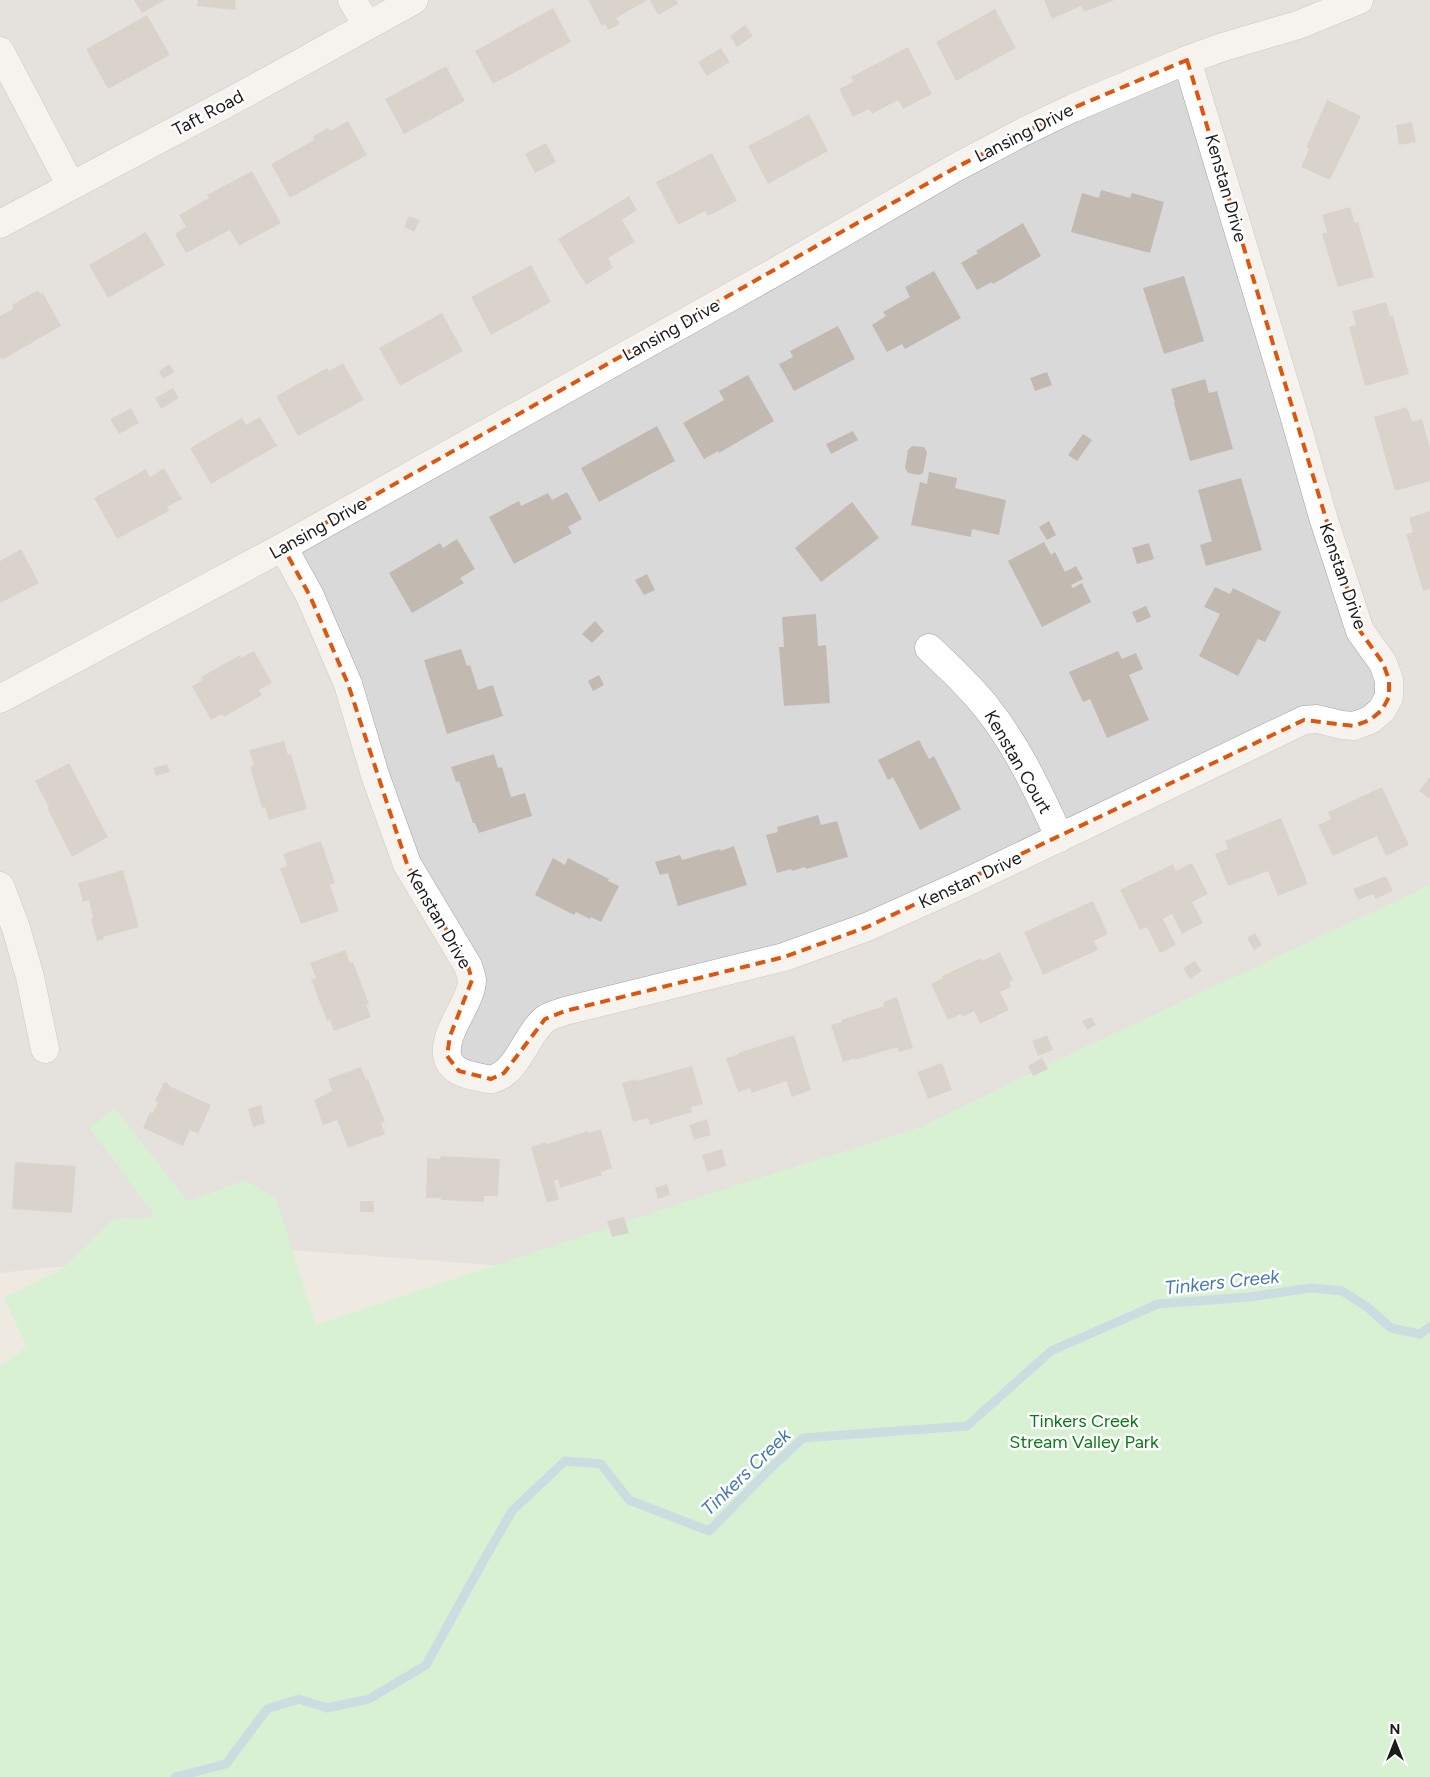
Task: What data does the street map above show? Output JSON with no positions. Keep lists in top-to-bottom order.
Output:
{
  "streets": {
    "street": [
      "Taft Road",
      "Lansing Drive",
      "Kenstan Drive",
      "Kenstan Court"
    ]
  },
  "crossings": [
    ["Lansing Drive", "Kenstan Drive"],
    ["Kenstan Drive", "Kenstan Court"]
  ],
  "water": ["Tinkers Creek"],
  "parks": ["Tinkers Creek Stream Valley Park"],
  "north": "top"
}
